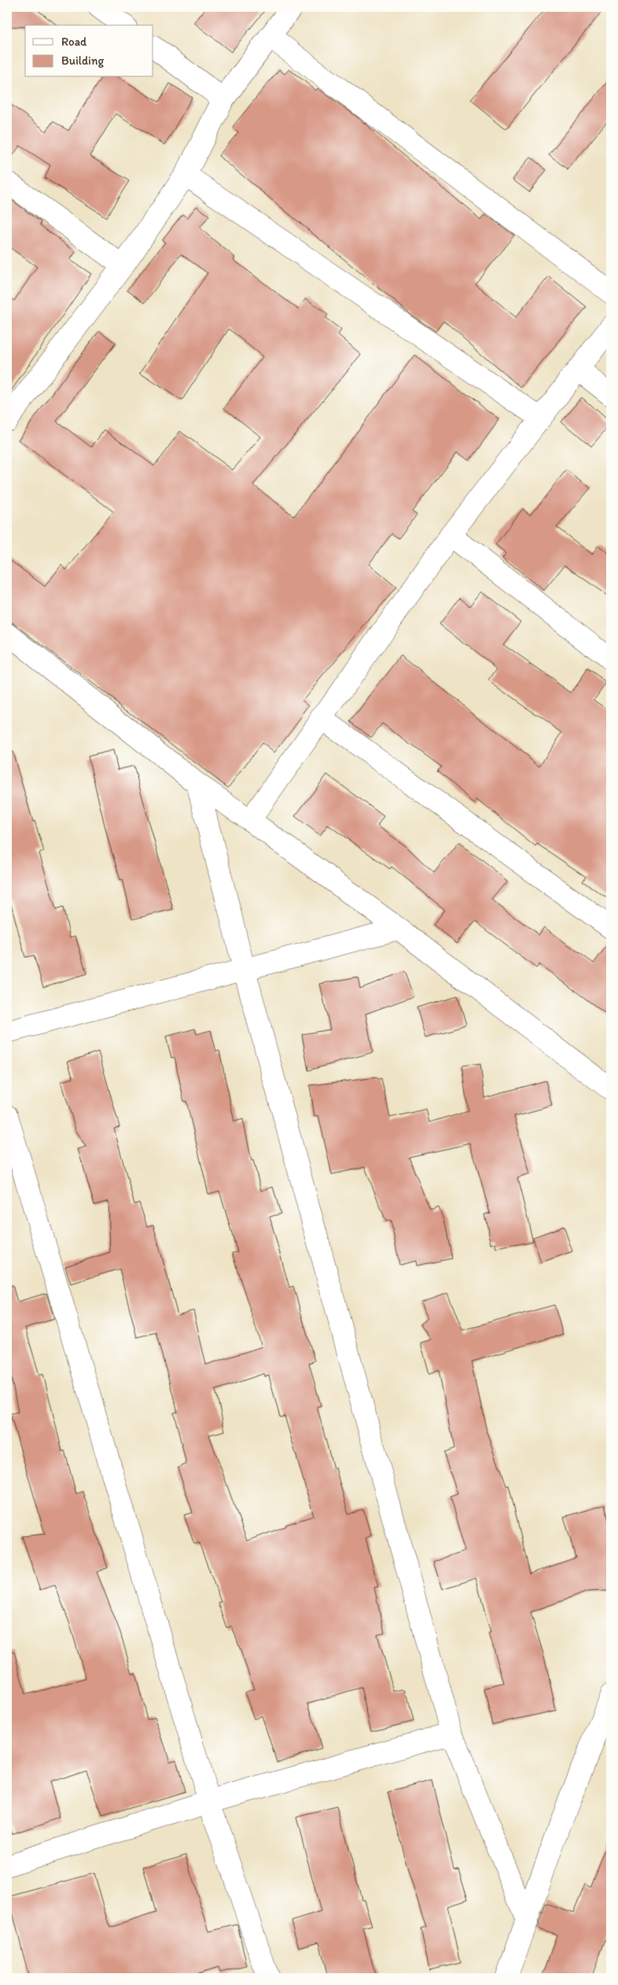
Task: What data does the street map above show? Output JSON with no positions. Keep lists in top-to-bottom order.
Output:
{
  "legend": ["Road", "Building"]
}
